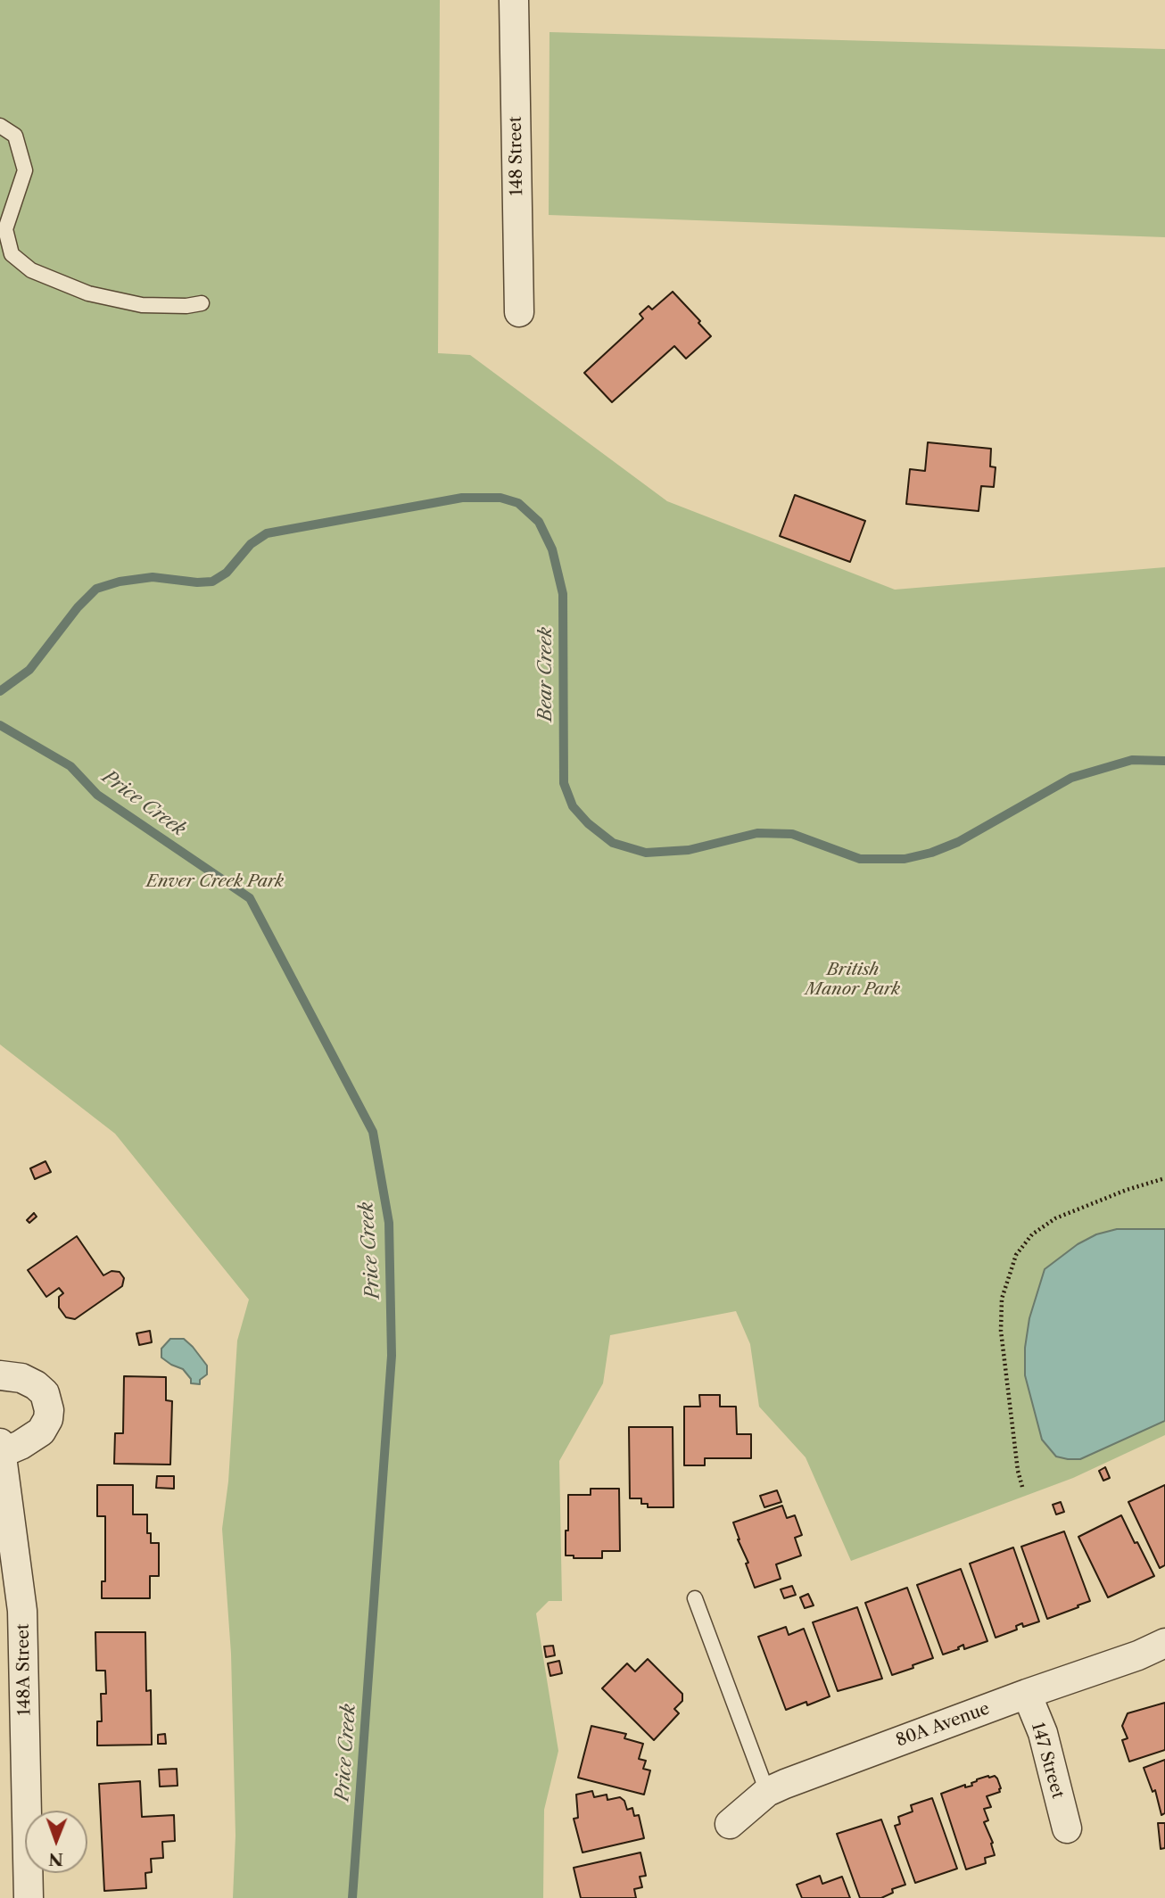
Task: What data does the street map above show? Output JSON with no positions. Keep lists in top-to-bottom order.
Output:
{
  "streets": {
    "street": [
      "148 Street",
      "148A Street",
      "80A Avenue",
      "147 Street"
    ]
  },
  "crossings": [
    ["80A Avenue", "147 Street"]
  ],
  "water": ["Bear Creek", "Price Creek"],
  "parks": ["Enver Creek Park", "British Manor Park"],
  "north": "bottom"
}
